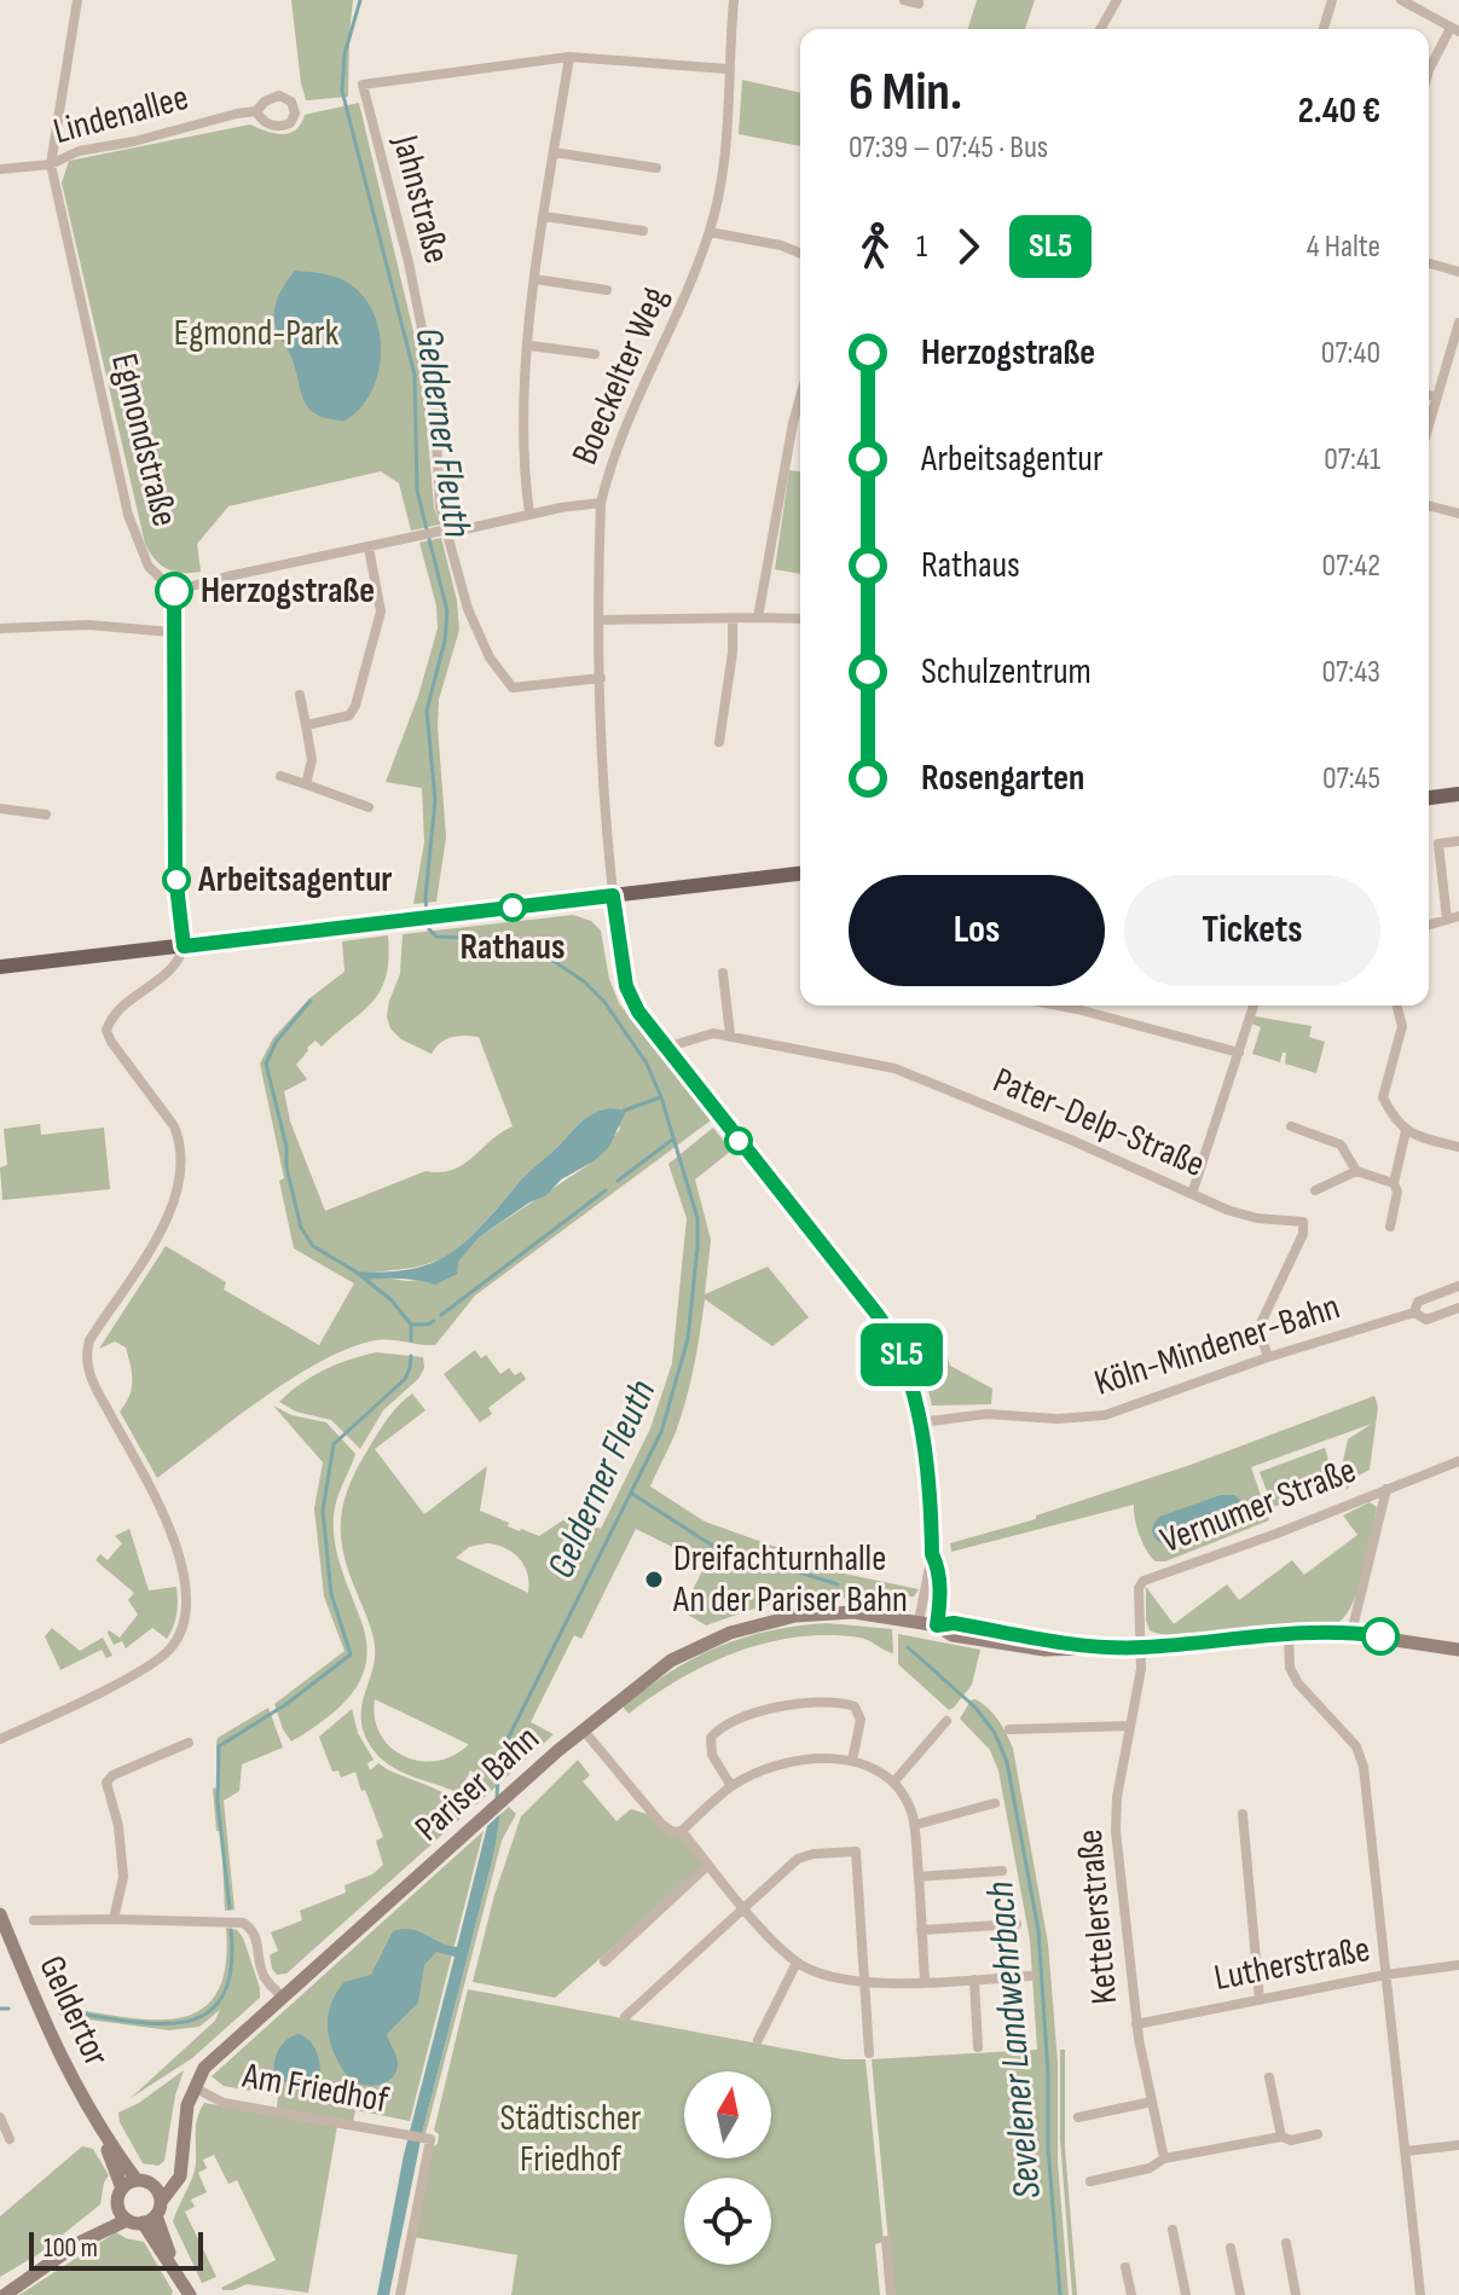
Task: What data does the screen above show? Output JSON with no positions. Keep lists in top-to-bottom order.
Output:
{
  "streets": {
    "street": [
      "Lindenallee",
      "Jahnstraße",
      "Boeckelter Weg",
      "Egmondstraße",
      "Pater-Delp-Straße",
      "Köln-Mindener-Bahn",
      "Vernumer Straße",
      "Pariser Bahn",
      "Kettelerstraße",
      "Lutherstraße",
      "Geldertor",
      "Am Friedhof"
    ]
  },
  "crossings": [
    ["Lindenallee", "Egmondstraße"],
    ["Jahnstraße", "Boeckelter Weg"],
    ["Boeckelter Weg", "Pater-Delp-Straße"],
    ["Boeckelter Weg", "Köln-Mindener-Bahn"],
    ["Pater-Delp-Straße", "Köln-Mindener-Bahn"],
    ["Vernumer Straße", "Kettelerstraße"],
    ["Pariser Bahn", "Geldertor"],
    ["Pariser Bahn", "Am Friedhof"],
    ["Kettelerstraße", "Lutherstraße"]
  ],
  "water": ["Gelderner Fleuth", "Sevelener Landwehrbach"],
  "parks": ["Egmond-Park", "Städtischer Friedhof"],
  "places": [
    "Herzogstraße",
    "Arbeitsagentur",
    "Rathaus",
    "Dreifachturnhalle An der Pariser Bahn"
  ],
  "lines": ["bus line SL5"],
  "scale_bar": "100 m",
  "north": "top",
  "page": {
    "on_map": "SL5",
    "heading": ["6 Min.", "07:39 – 07:45 · Bus", "2.40 €"],
    "legs": ["1", "SL5", "4 Halte"],
    "list": [
      {
        "name": "Herzogstraße",
        "value": "07:40"
      },
      {
        "name": "Arbeitsagentur",
        "value": "07:41"
      },
      {
        "name": "Rathaus",
        "value": "07:42"
      },
      {
        "name": "Schulzentrum",
        "value": "07:43"
      },
      {
        "name": "Rosengarten",
        "value": "07:45"
      }
    ],
    "buttons": ["Los", "Tickets"],
    "scale": "100 m"
  }
}
